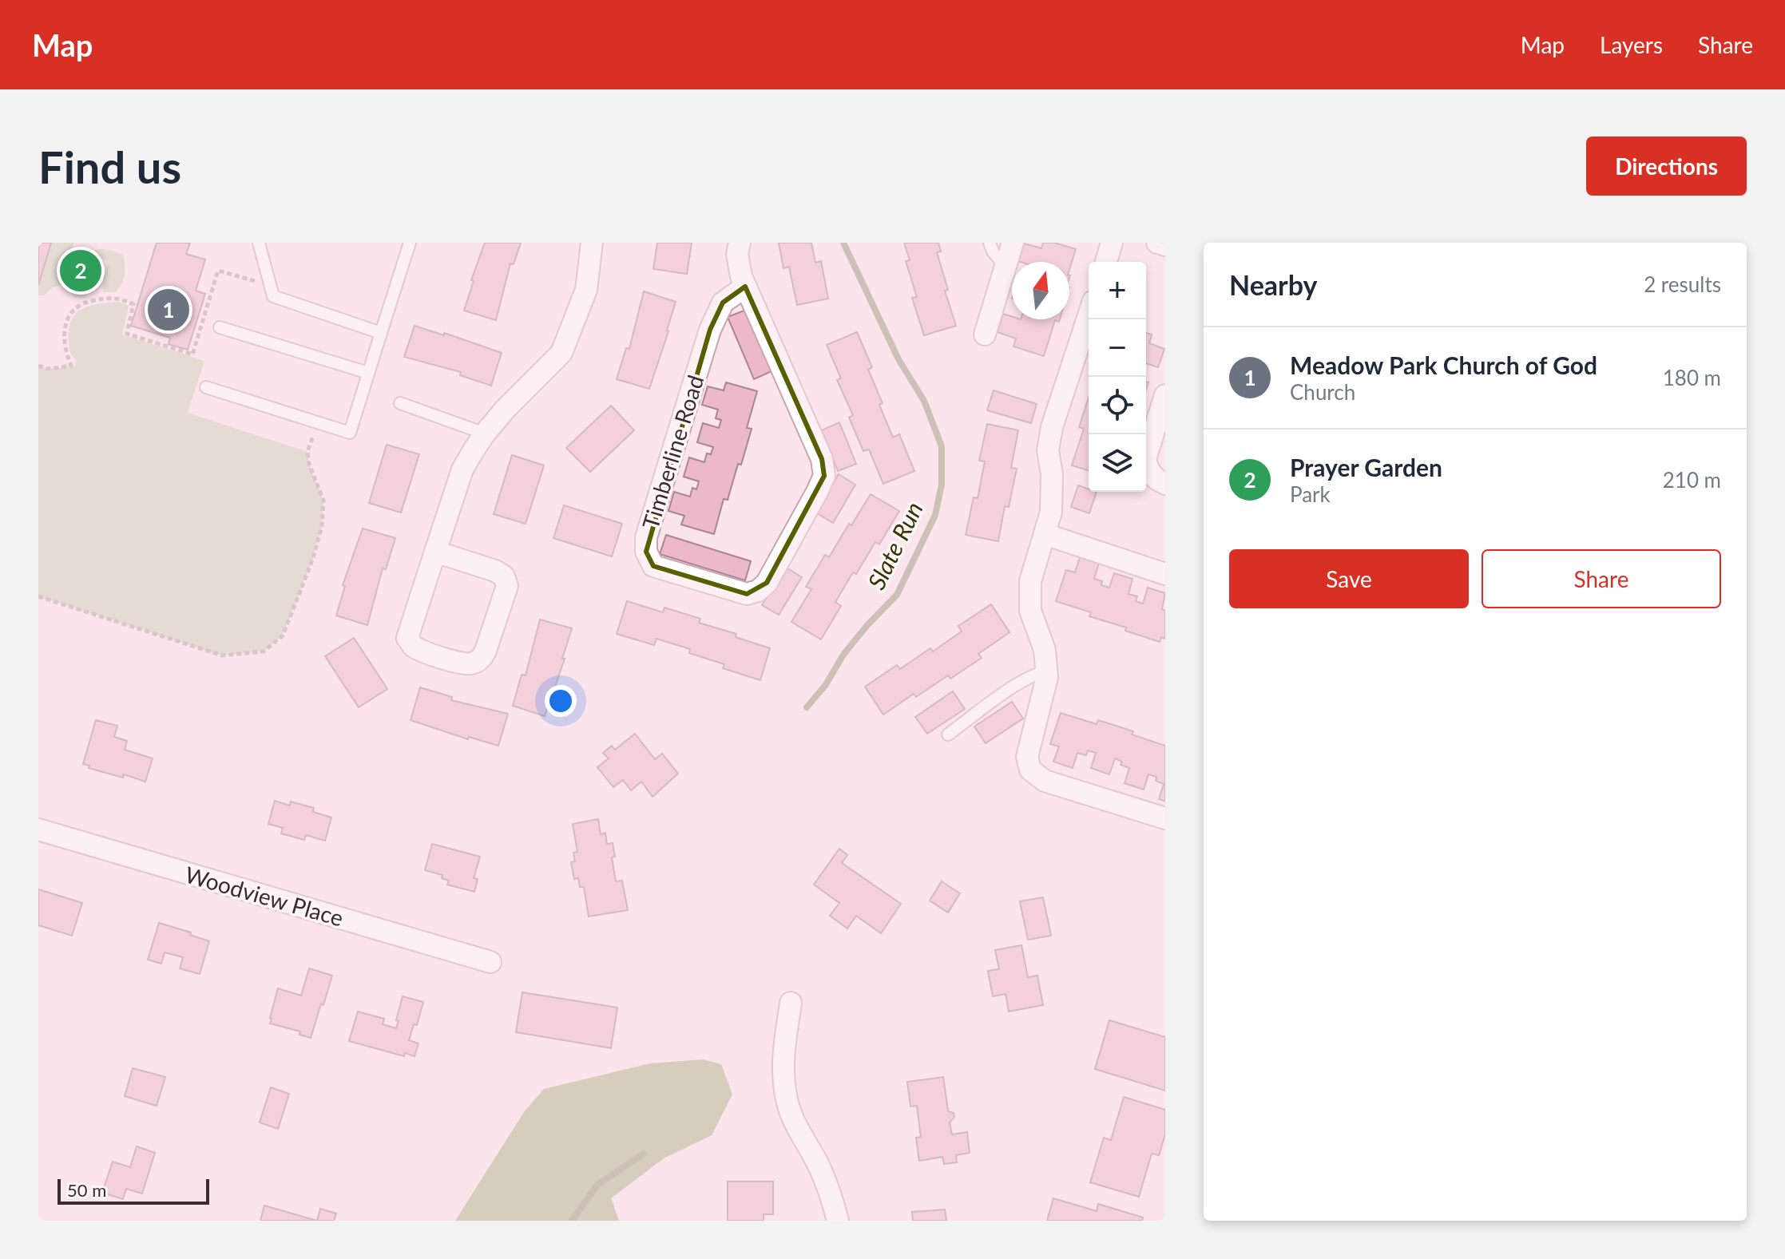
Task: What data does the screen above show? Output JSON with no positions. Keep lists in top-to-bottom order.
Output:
{
  "streets": {
    "street": ["Timberline Road", "Woodview Place"]
  },
  "water": ["Slate Run"],
  "scale_bar": "50 m",
  "north": "top",
  "page": {
    "header": "Map",
    "nav": ["Map", "Layers", "Share"],
    "buttons": [
      "Directions",
      ["Save", "Share"]
    ],
    "title": "Find us",
    "heading": ["Nearby", "2 results"],
    "pins": ["2", "1"],
    "map_buttons": ["+", "−"],
    "list": [
      {
        "mark": "1",
        "name": "Meadow Park Church of God",
        "note": "Church",
        "value": "180 m"
      },
      {
        "mark": "2",
        "name": "Prayer Garden",
        "note": "Park",
        "value": "210 m"
      }
    ],
    "scale": "50 m"
  }
}
